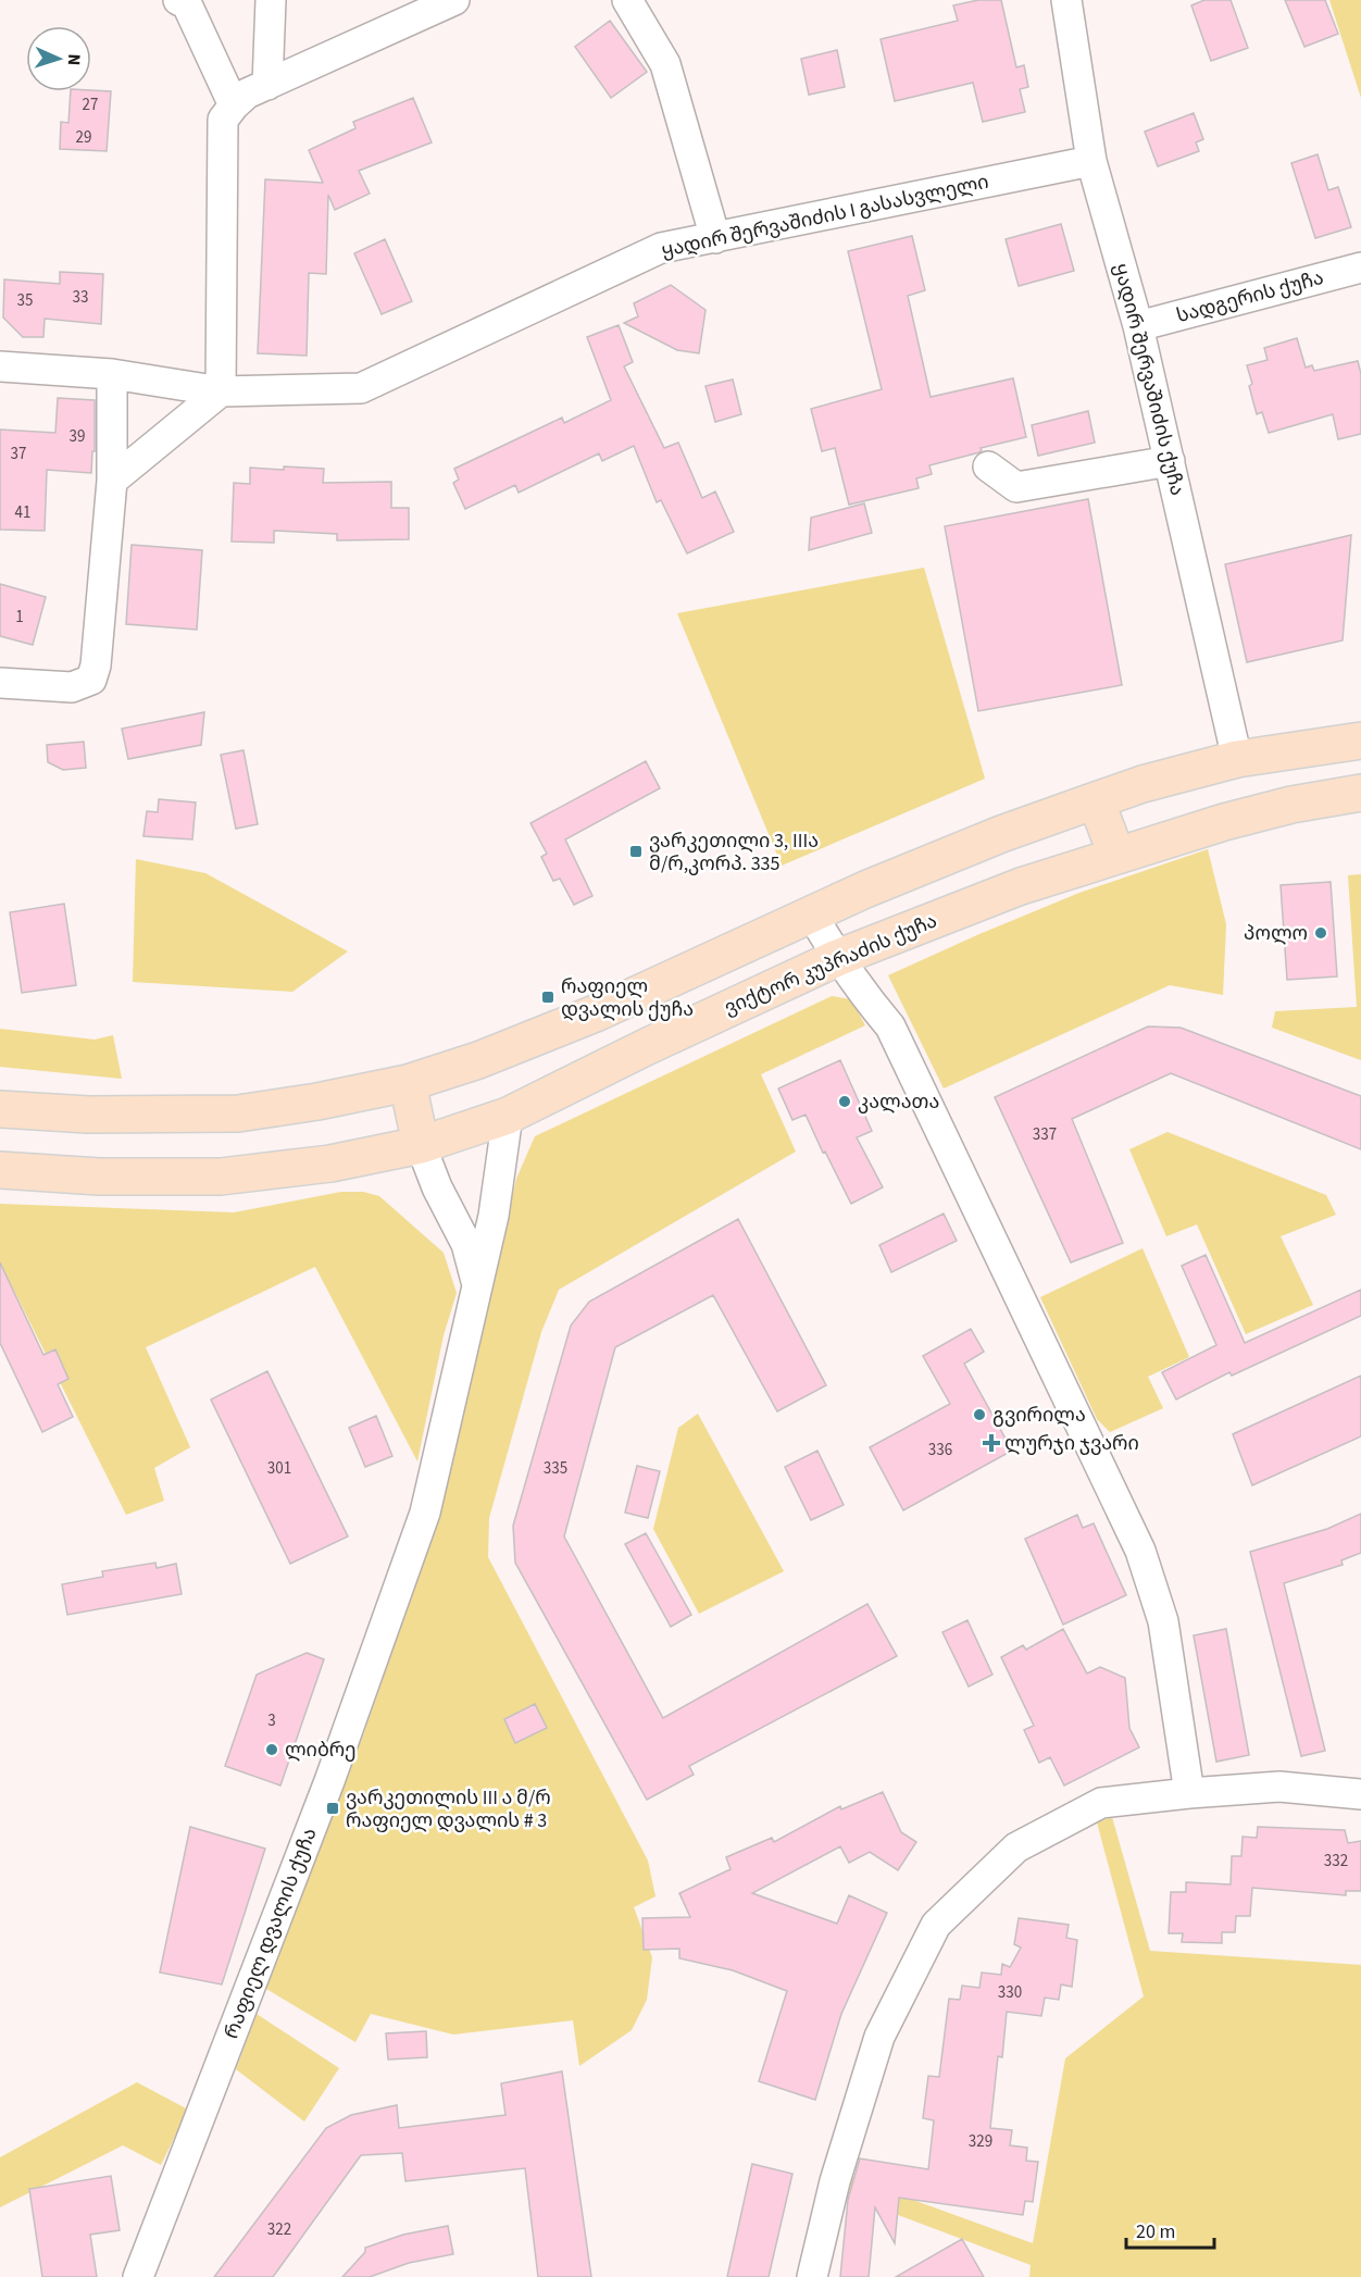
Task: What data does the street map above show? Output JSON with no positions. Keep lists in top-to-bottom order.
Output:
{
  "streets": {
    "main road": ["ვიქტორ კუპრაძის ქუჩა"],
    "street": [
      "ყადირ შერვაშიძის I გასასვლელი",
      "სადგერის ქუჩა",
      "ყადირ შერვაშიძის ქუჩა",
      "რაფიელ დვალის ქუჩა"
    ]
  },
  "crossings": [
    ["ყადირ შერვაშიძის I გასასვლელი", "ყადირ შერვაშიძის ქუჩა"],
    ["სადგერის ქუჩა", "ყადირ შერვაშიძის ქუჩა"],
    ["ვიქტორ კუპრაძის ქუჩა", "რაფიელ დვალის ქუჩა"]
  ],
  "places": {
    "transit": ["ვარკეთილი 3, IIIა მ/რ,კორპ. 335", "რაფიელ დვალის ქუჩა", "ვარკეთილის III ა მ/რ რაფიელ დვალის # 3"],
    "other": [
      "პოლო",
      "კალათა",
      "გვირილა",
      "ლიბრე"
    ],
    "health": ["ლურჯი ჯვარი"]
  },
  "house_numbers": [
    "27",
    "29",
    "33",
    "35",
    "39",
    "37",
    "41",
    "1",
    "337",
    "336",
    "301",
    "335",
    "3",
    "332",
    "330",
    "329",
    "322"
  ],
  "scale_bar": "20 m",
  "north": "right"
}
